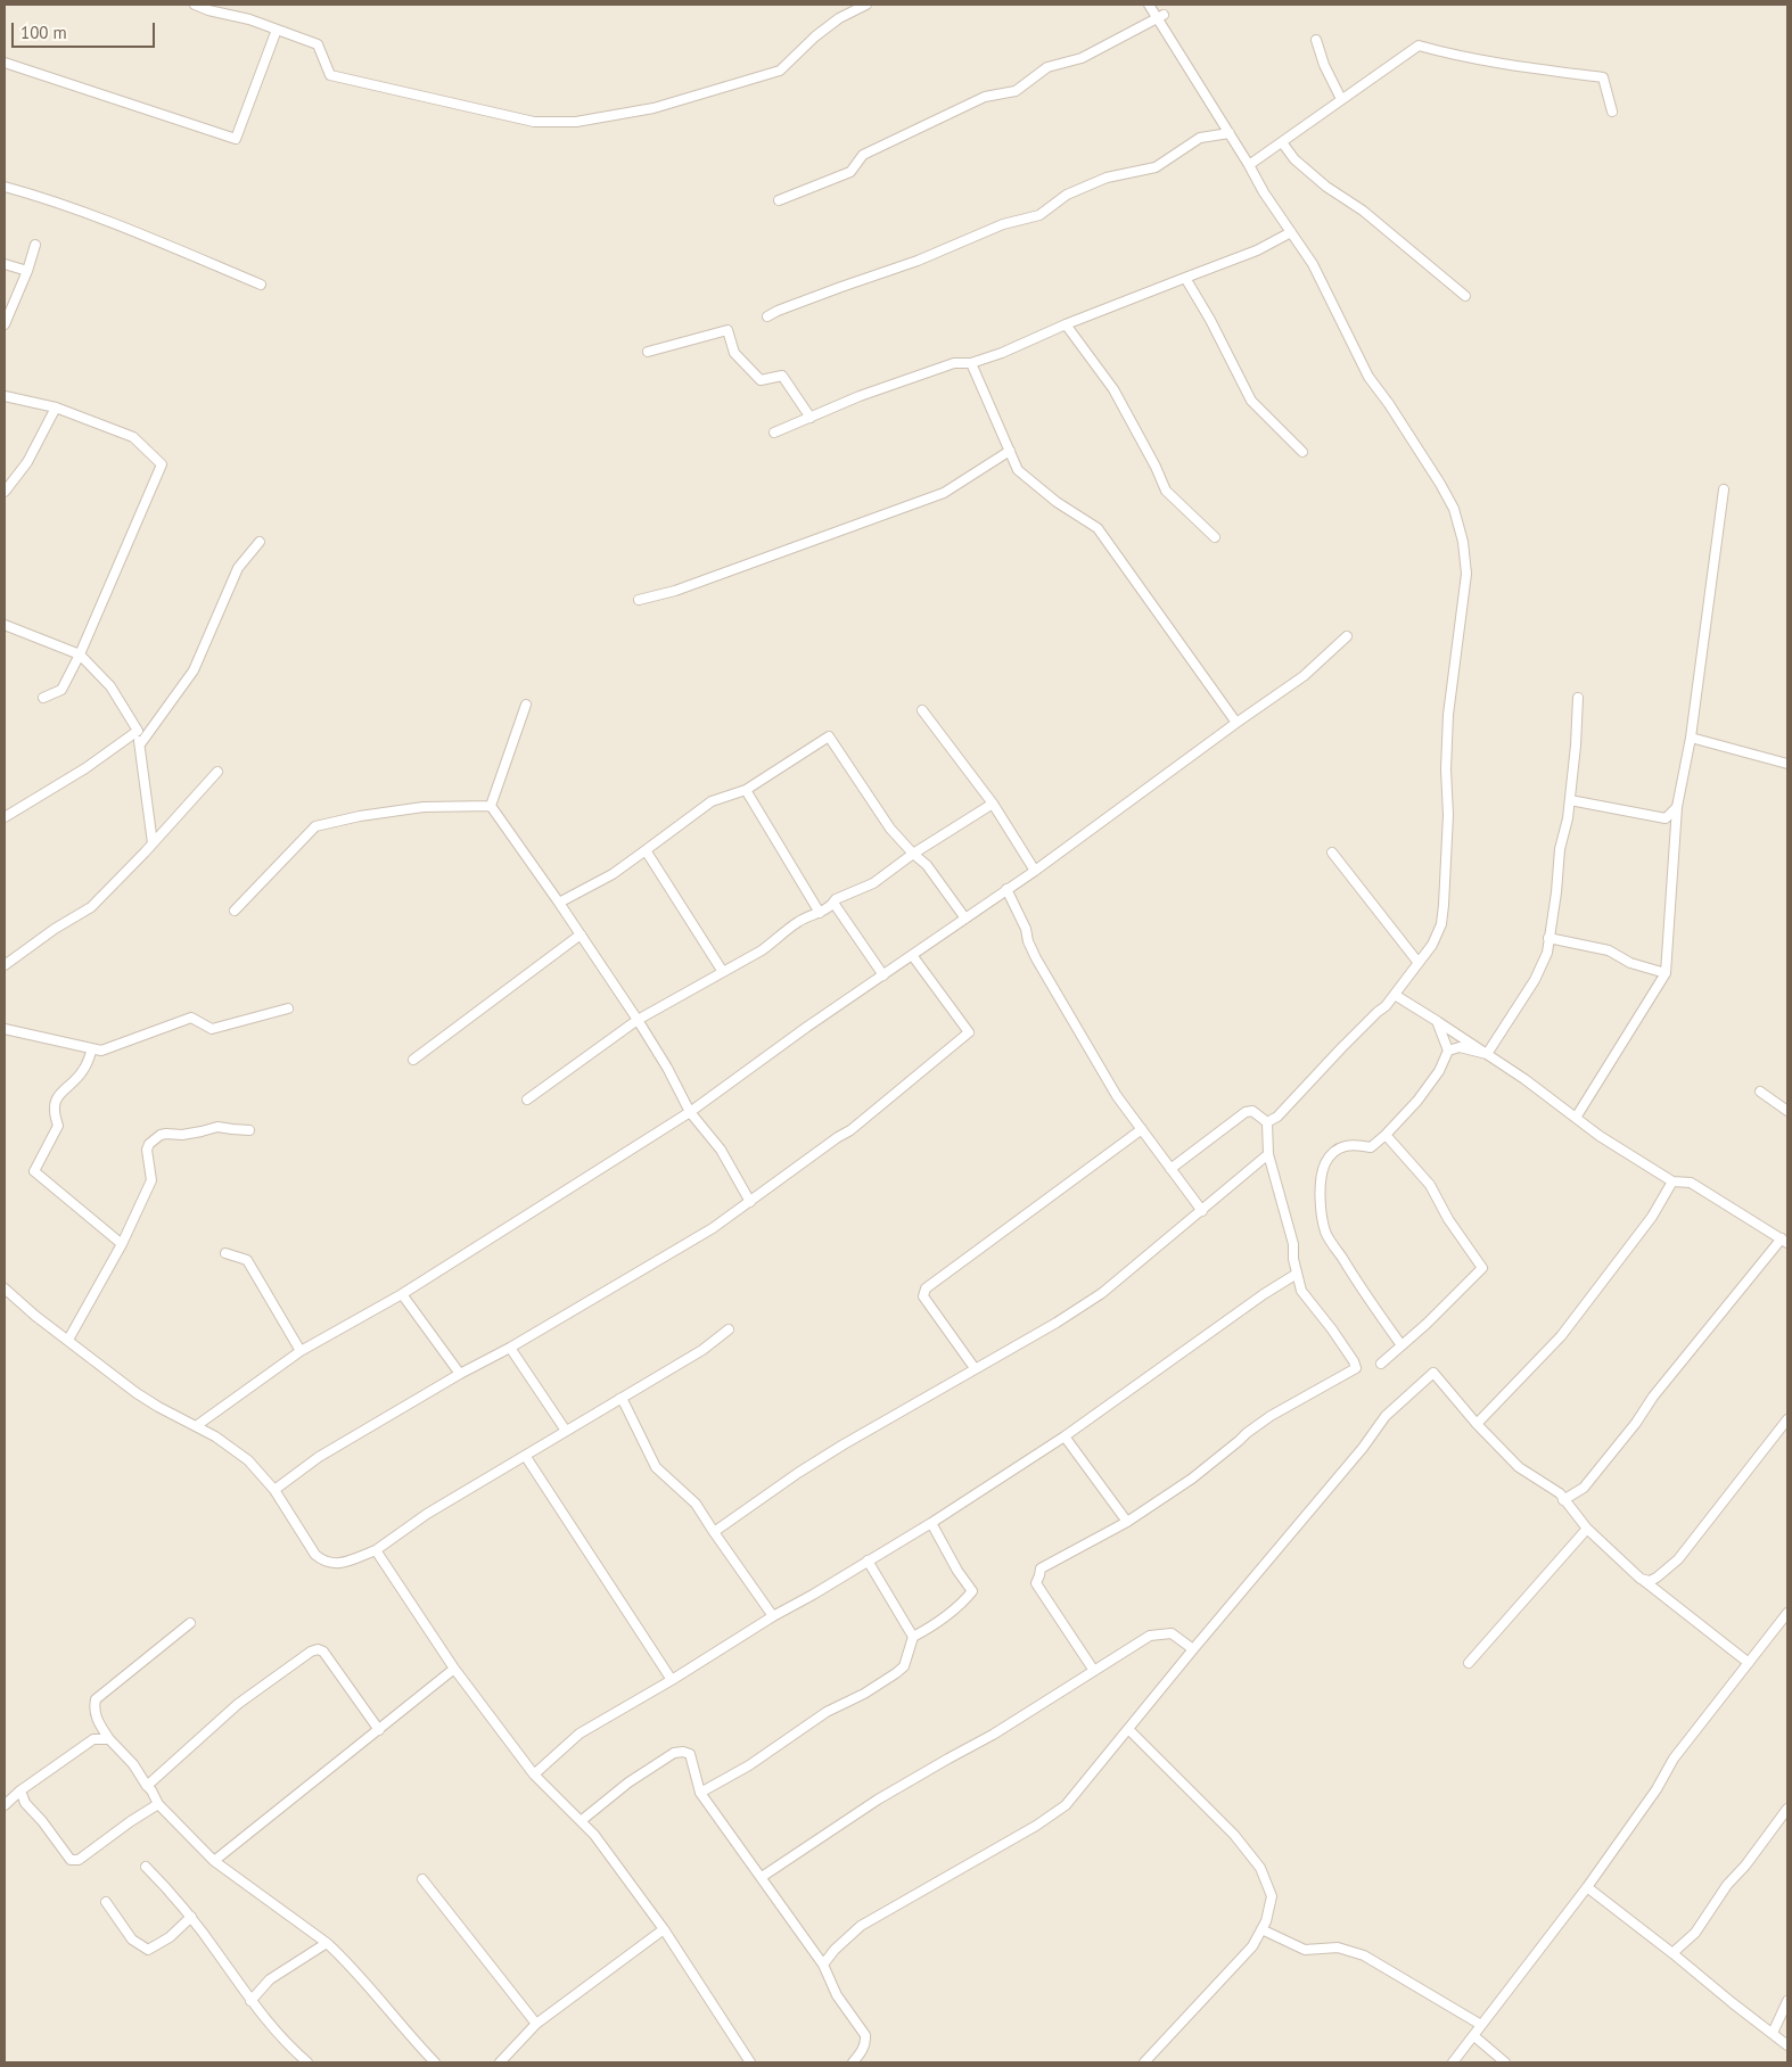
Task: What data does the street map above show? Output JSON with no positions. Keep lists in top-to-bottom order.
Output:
{
  "scale_bar": "100 m"
}
